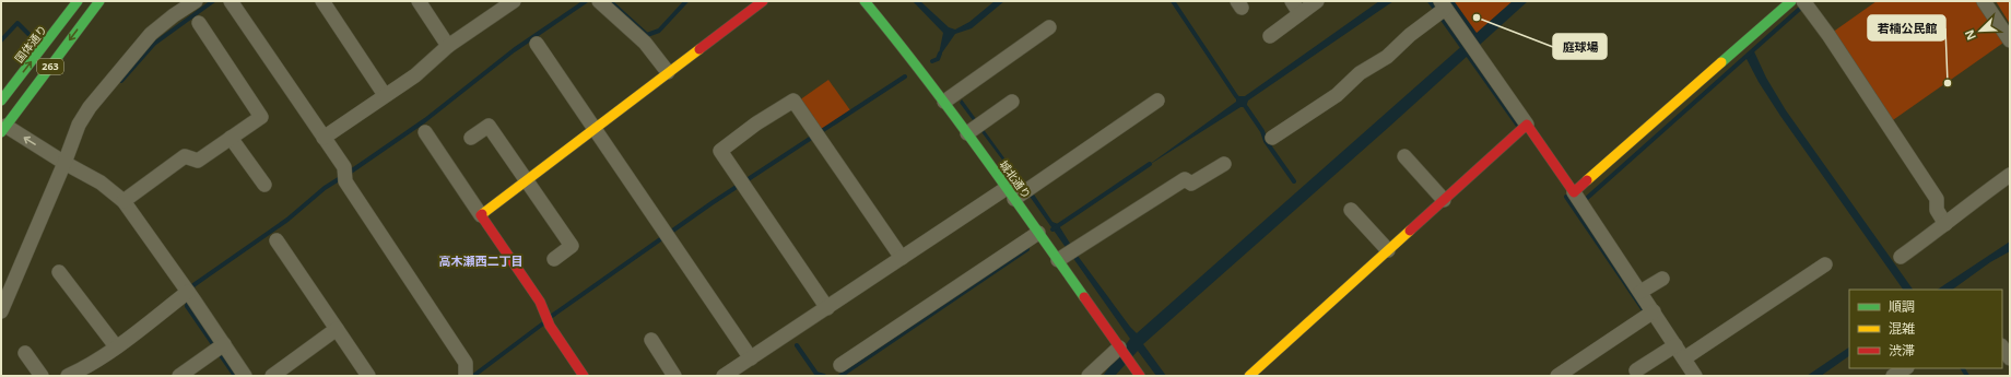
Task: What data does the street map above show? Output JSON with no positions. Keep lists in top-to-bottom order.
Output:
{
  "streets": {
    "main road": ["国体通り", "263", "城北通り"]
  },
  "districts": ["高木瀬西二丁目"],
  "places": ["庭球場", "若楠公民館"],
  "legend": ["順調", "混雑", "渋滞"],
  "north": "bottom left"
}
